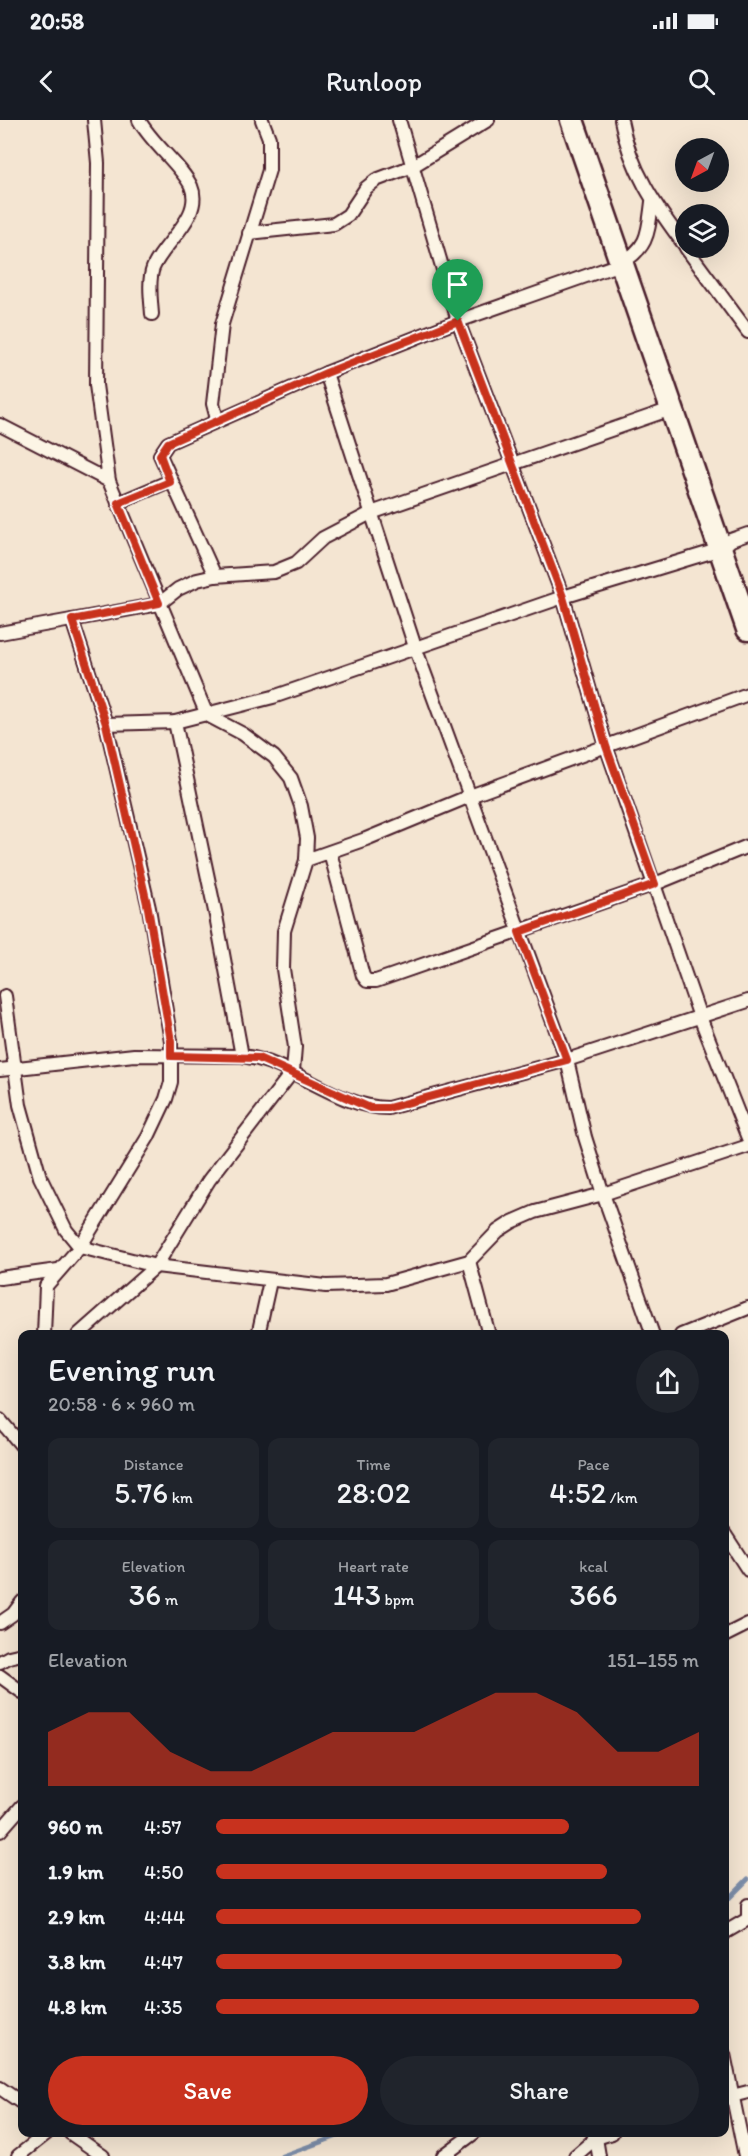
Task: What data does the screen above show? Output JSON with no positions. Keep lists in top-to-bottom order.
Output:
{
  "north": "bottom left",
  "page": {
    "status": "20:58",
    "header": "Runloop",
    "heading": ["Evening run", "20:58 · 6 × 960 m"],
    "stats": [
      ["Distance", "5.76 km"],
      ["Time", "28:02"],
      ["Pace", "4:52 /km"],
      ["Elevation", "36 m"],
      ["Heart rate", "143 bpm"],
      ["kcal", "366"]
    ],
    "chart": ["Elevation", "151–155 m"],
    "list": [
      {
        "name": "960 m",
        "note": "4:57"
      },
      {
        "name": "1.9 km",
        "note": "4:50"
      },
      {
        "name": "2.9 km",
        "note": "4:44"
      },
      {
        "name": "3.8 km",
        "note": "4:47"
      },
      {
        "name": "4.8 km",
        "note": "4:35"
      }
    ],
    "buttons": ["Save", "Share"]
  }
}
